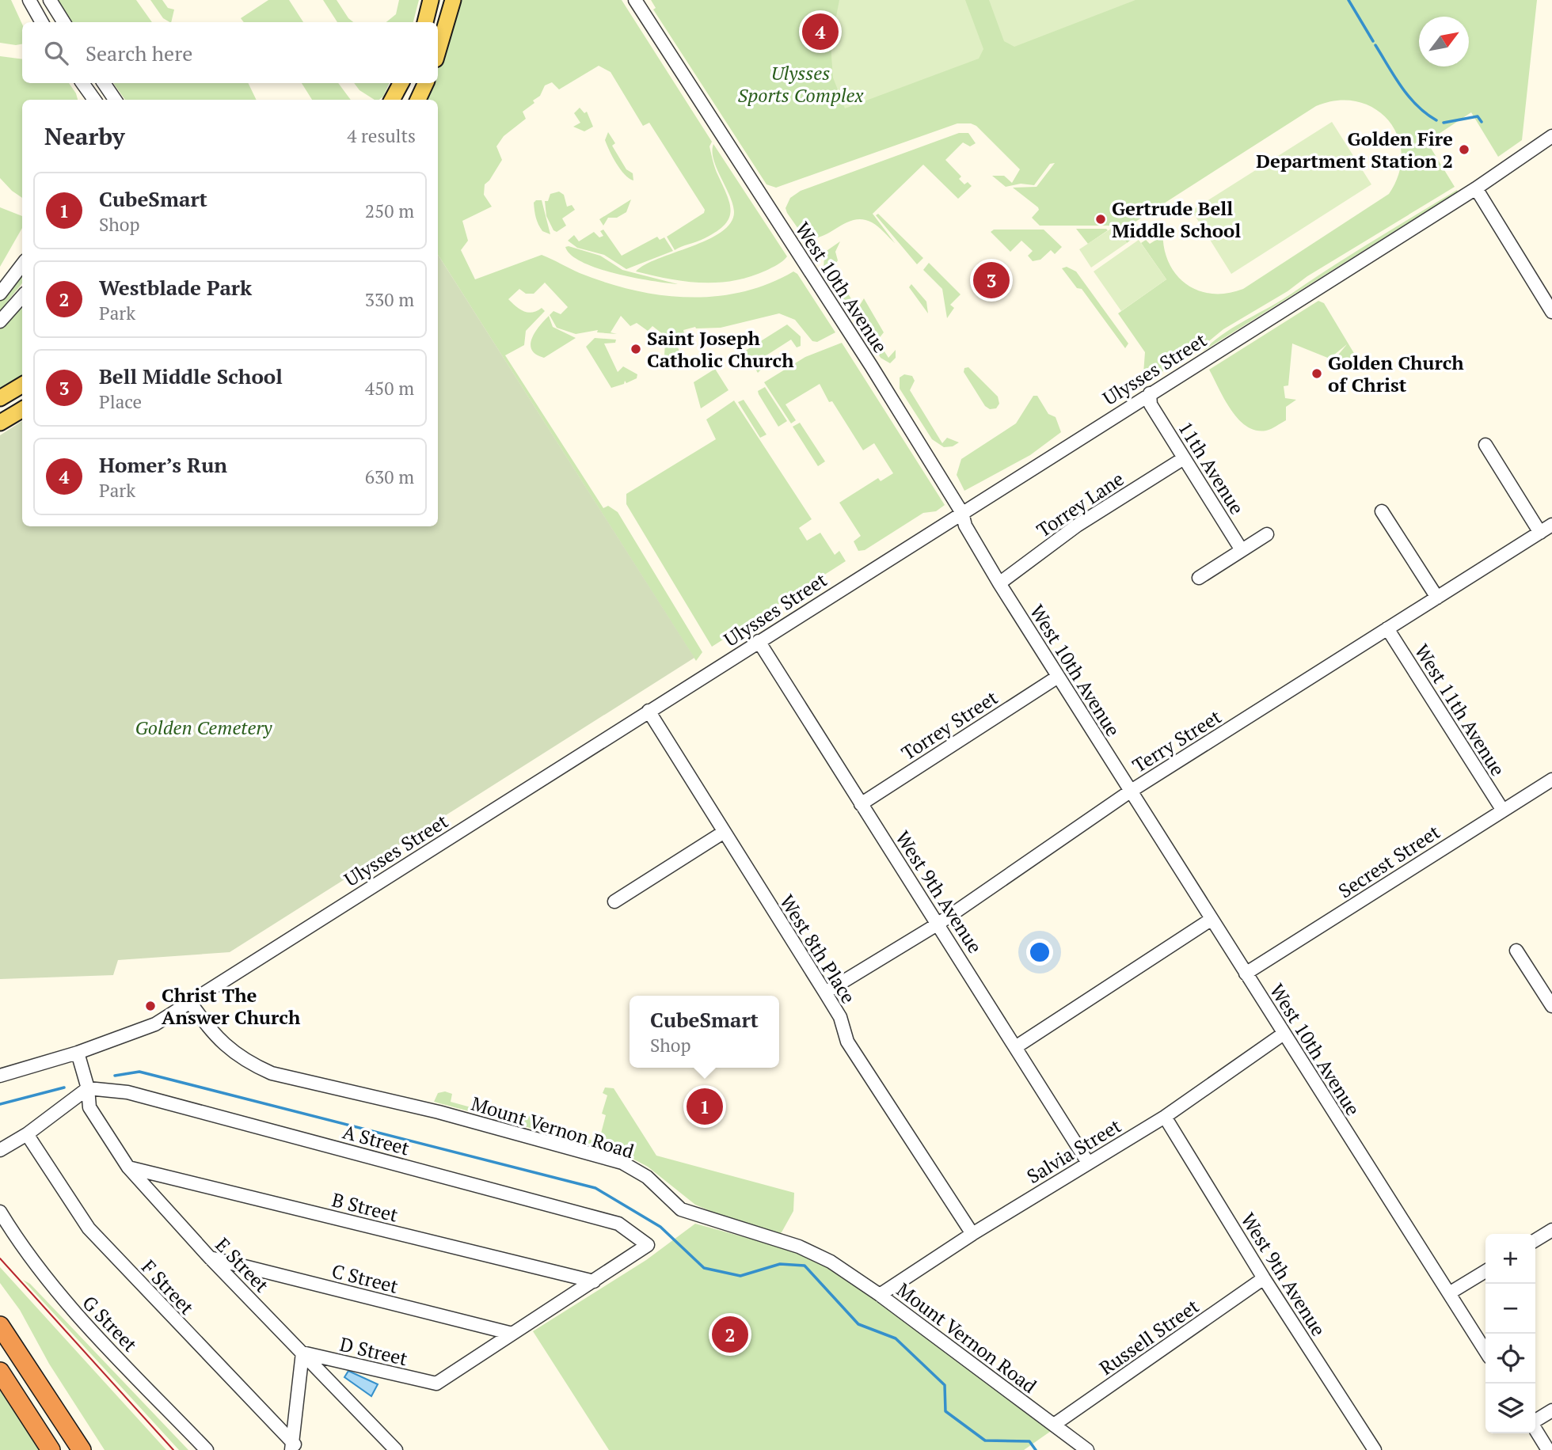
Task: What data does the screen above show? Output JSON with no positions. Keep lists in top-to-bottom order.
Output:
{
  "streets": {
    "street": [
      "West 10th Avenue",
      "Ulysses Street",
      "11th Avenue",
      "Torrey Lane",
      "West 11th Avenue",
      "Torrey Street",
      "Terry Street",
      "Secrest Street",
      "West 9th Avenue",
      "West 8th Place",
      "Mount Vernon Road",
      "A Street",
      "Salvia Street",
      "B Street",
      "E Street",
      "C Street",
      "F Street",
      "G Street",
      "Russell Street",
      "D Street"
    ]
  },
  "crossings": [
    ["West 10th Avenue", "Ulysses Street"],
    ["West 10th Avenue", "Torrey Lane"],
    ["West 10th Avenue", "Torrey Street"],
    ["West 10th Avenue", "Terry Street"],
    ["West 10th Avenue", "Secrest Street"],
    ["West 10th Avenue", "Salvia Street"],
    ["Ulysses Street", "11th Avenue"],
    ["Ulysses Street", "West 9th Avenue"],
    ["Ulysses Street", "West 8th Place"],
    ["Ulysses Street", "Mount Vernon Road"],
    ["Ulysses Street", "E Street"],
    ["11th Avenue", "Torrey Lane"],
    ["West 11th Avenue", "Terry Street"],
    ["West 11th Avenue", "Secrest Street"],
    ["Torrey Street", "West 9th Avenue"],
    ["Terry Street", "West 9th Avenue"],
    ["Terry Street", "West 8th Place"],
    ["West 9th Avenue", "Salvia Street"],
    ["West 9th Avenue", "Russell Street"],
    ["West 8th Place", "Salvia Street"],
    ["Mount Vernon Road", "Salvia Street"],
    ["Mount Vernon Road", "Russell Street"],
    ["A Street", "B Street"],
    ["A Street", "E Street"],
    ["B Street", "E Street"],
    ["E Street", "C Street"],
    ["E Street", "D Street"],
    ["C Street", "D Street"]
  ],
  "parks": ["Ulysses Sports Complex", "Golden Cemetery"],
  "places": [
    "Golden Fire Department Station 2",
    "Gertrude Bell Middle School",
    "Saint Joseph Catholic Church",
    "Golden Church of Christ",
    "Christ The Answer Church"
  ],
  "north": "top right",
  "page": {
    "pins": [
      "4",
      "3",
      "1",
      "2"
    ],
    "search": "Search here",
    "heading": ["Nearby", "4 results"],
    "list": [
      {
        "mark": "1",
        "name": "CubeSmart",
        "note": "Shop",
        "value": "250 m"
      },
      {
        "mark": "2",
        "name": "Westblade Park",
        "note": "Park",
        "value": "330 m"
      },
      {
        "mark": "3",
        "name": "Bell Middle School",
        "note": "Place",
        "value": "450 m"
      },
      {
        "mark": "4",
        "name": "Homer’s Run",
        "note": "Park",
        "value": "630 m"
      }
    ],
    "popup": ["CubeSmart", "Shop"],
    "map_buttons": ["+", "−"]
  }
}
